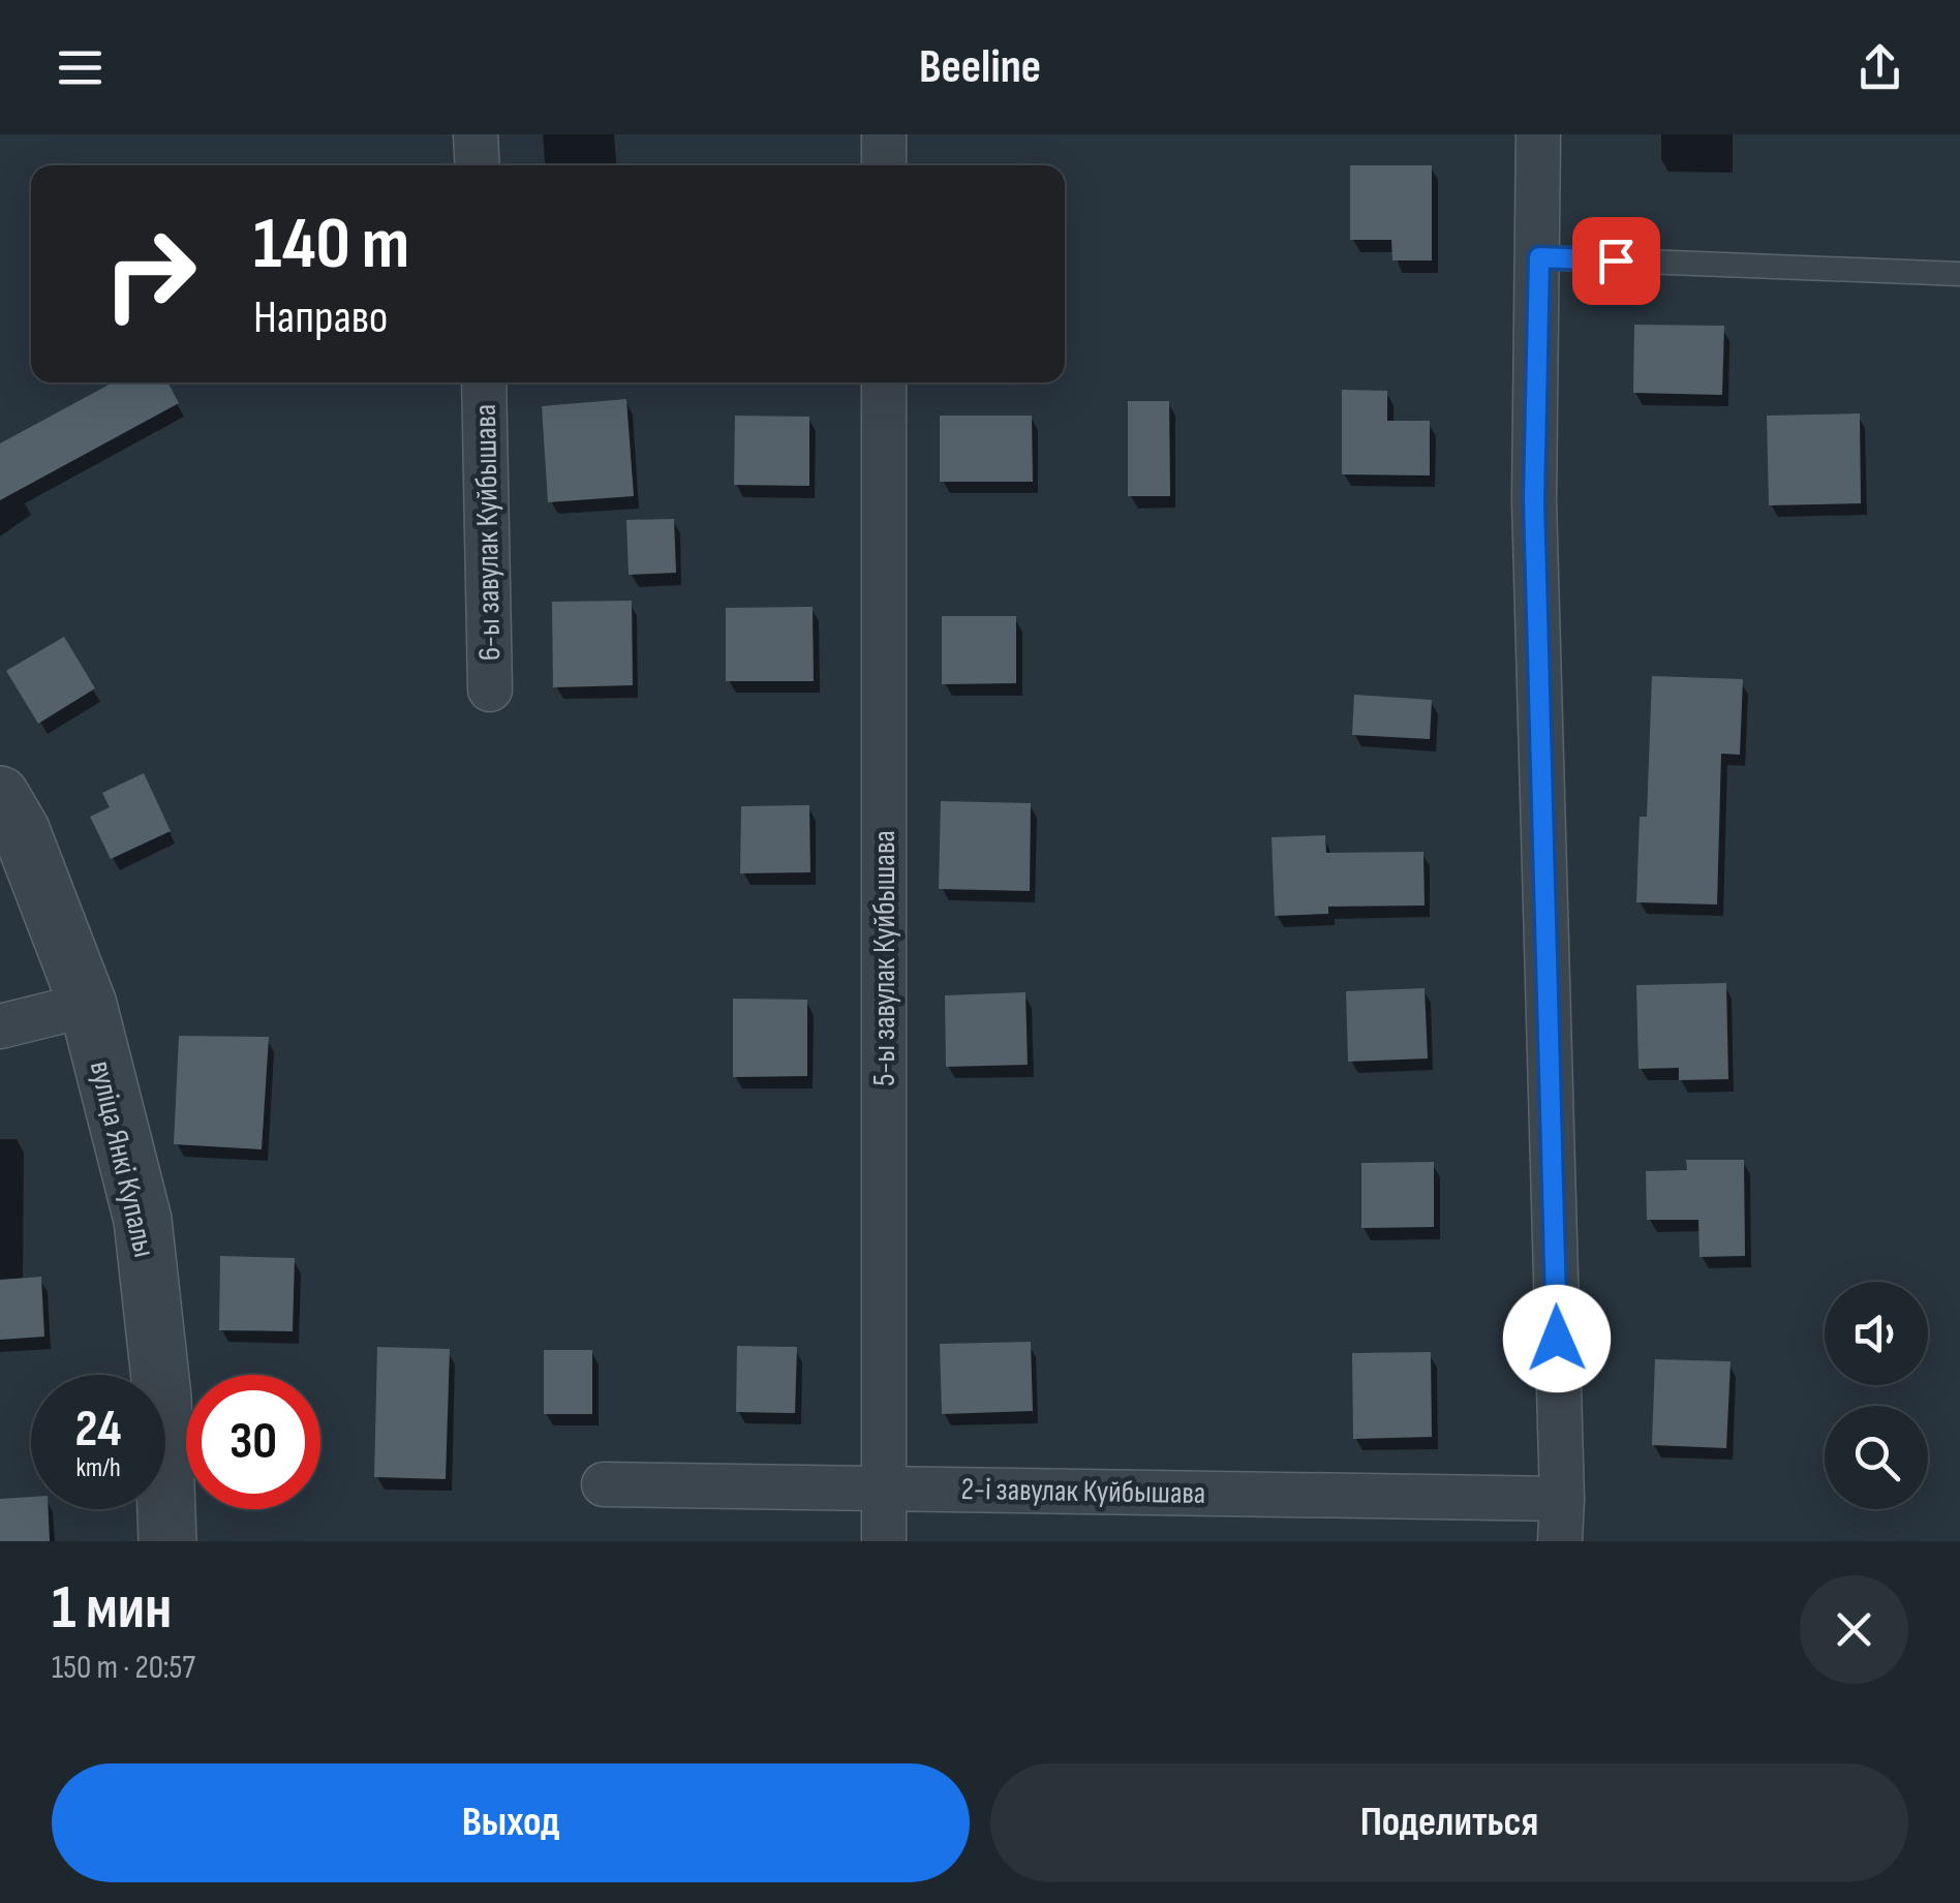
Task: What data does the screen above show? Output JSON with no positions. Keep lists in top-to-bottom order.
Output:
{
  "streets": {
    "street": [
      "6-ы завулак Куйбышава",
      "5-ы завулак Куйбышава",
      "вуліца Янкі Купалы",
      "2-і завулак Куйбышава"
    ]
  },
  "crossings": [
    ["5-ы завулак Куйбышава", "2-і завулак Куйбышава"]
  ],
  "page": {
    "header": "Beeline",
    "turn": ["140 m", "Направо"],
    "speed": "24 km/h",
    "limit": "30",
    "heading": ["1 мин", "150 m · 20:57"],
    "buttons": ["Выход", "Поделиться"]
  }
}
